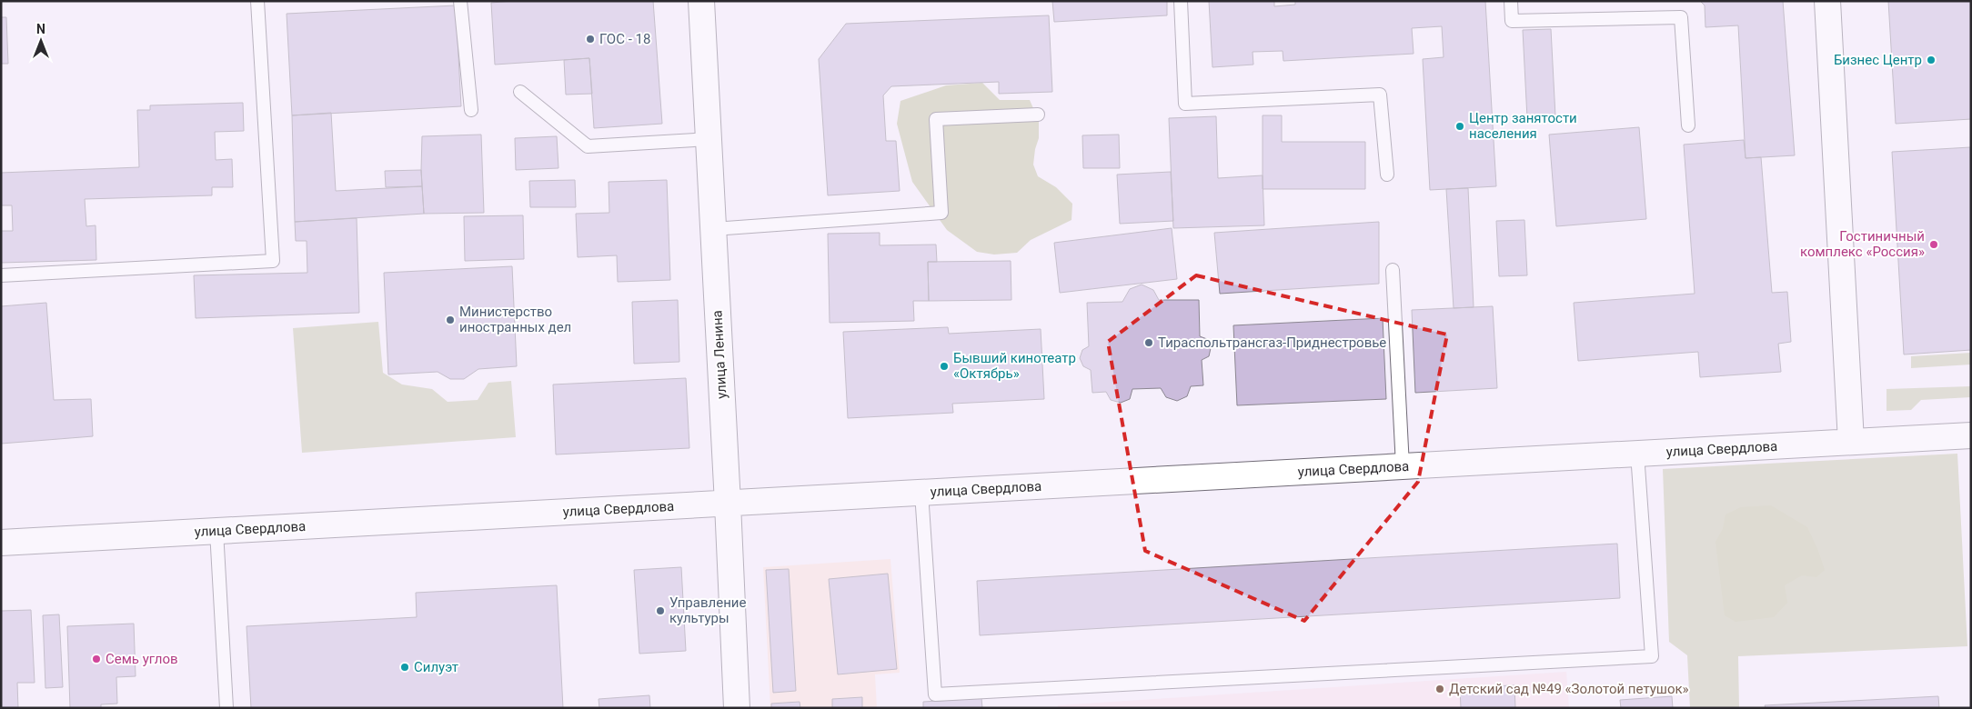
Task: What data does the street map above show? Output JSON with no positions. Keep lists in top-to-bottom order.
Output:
{
  "streets": {
    "street": ["улица Ленина", "улица Свердлова"]
  },
  "crossings": [
    ["улица Ленина", "улица Свердлова"]
  ],
  "places": [
    "ГОС - 18",
    "Бизнес Центр",
    "Центр занятости населения",
    "Гостиничный комплекс «Россия»",
    "Министерство иностранных дел",
    "Тираспольтрансгаз-Приднестровье",
    "Бывший кинотеатр «Октябрь»",
    "Управление культуры",
    "Семь углов",
    "Силуэт",
    "Детский сад №49 «Золотой петушок»"
  ],
  "north": "top"
}
